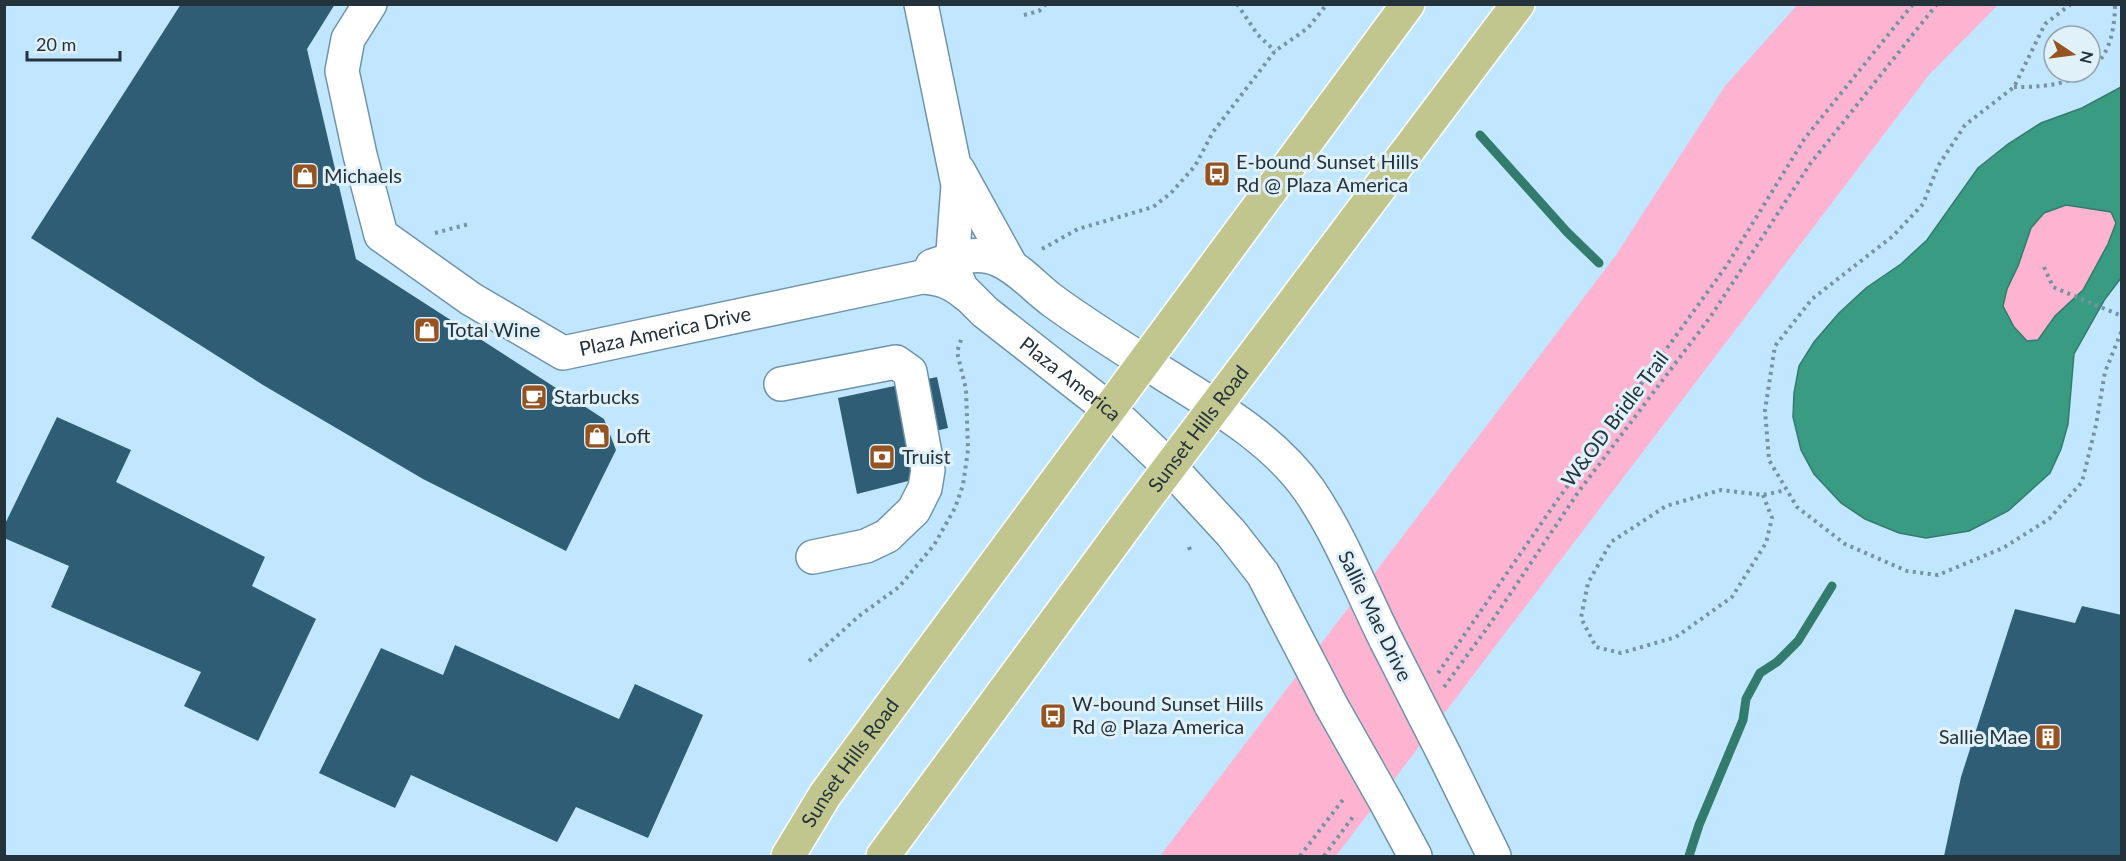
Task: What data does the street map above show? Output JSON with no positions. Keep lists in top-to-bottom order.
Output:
{
  "streets": {
    "main road": ["Sunset Hills Road"],
    "street": ["Plaza America Drive", "Plaza America", "Sallie Mae Drive"],
    "path": ["W&OD Bridle Trail"]
  },
  "crossings": [
    ["Plaza America", "Sunset Hills Road"],
    ["Sunset Hills Road", "Sallie Mae Drive"]
  ],
  "places": {
    "bus stop": ["E-bound Sunset Hills Rd @ Plaza America", "W-bound Sunset Hills Rd @ Plaza America"],
    "shop": ["Michaels", "Total Wine", "Loft"],
    "cafe": ["Starbucks"],
    "bank": ["Truist"],
    "building": ["Sallie Mae"]
  },
  "scale_bar": "20 m",
  "north": "right"
}
